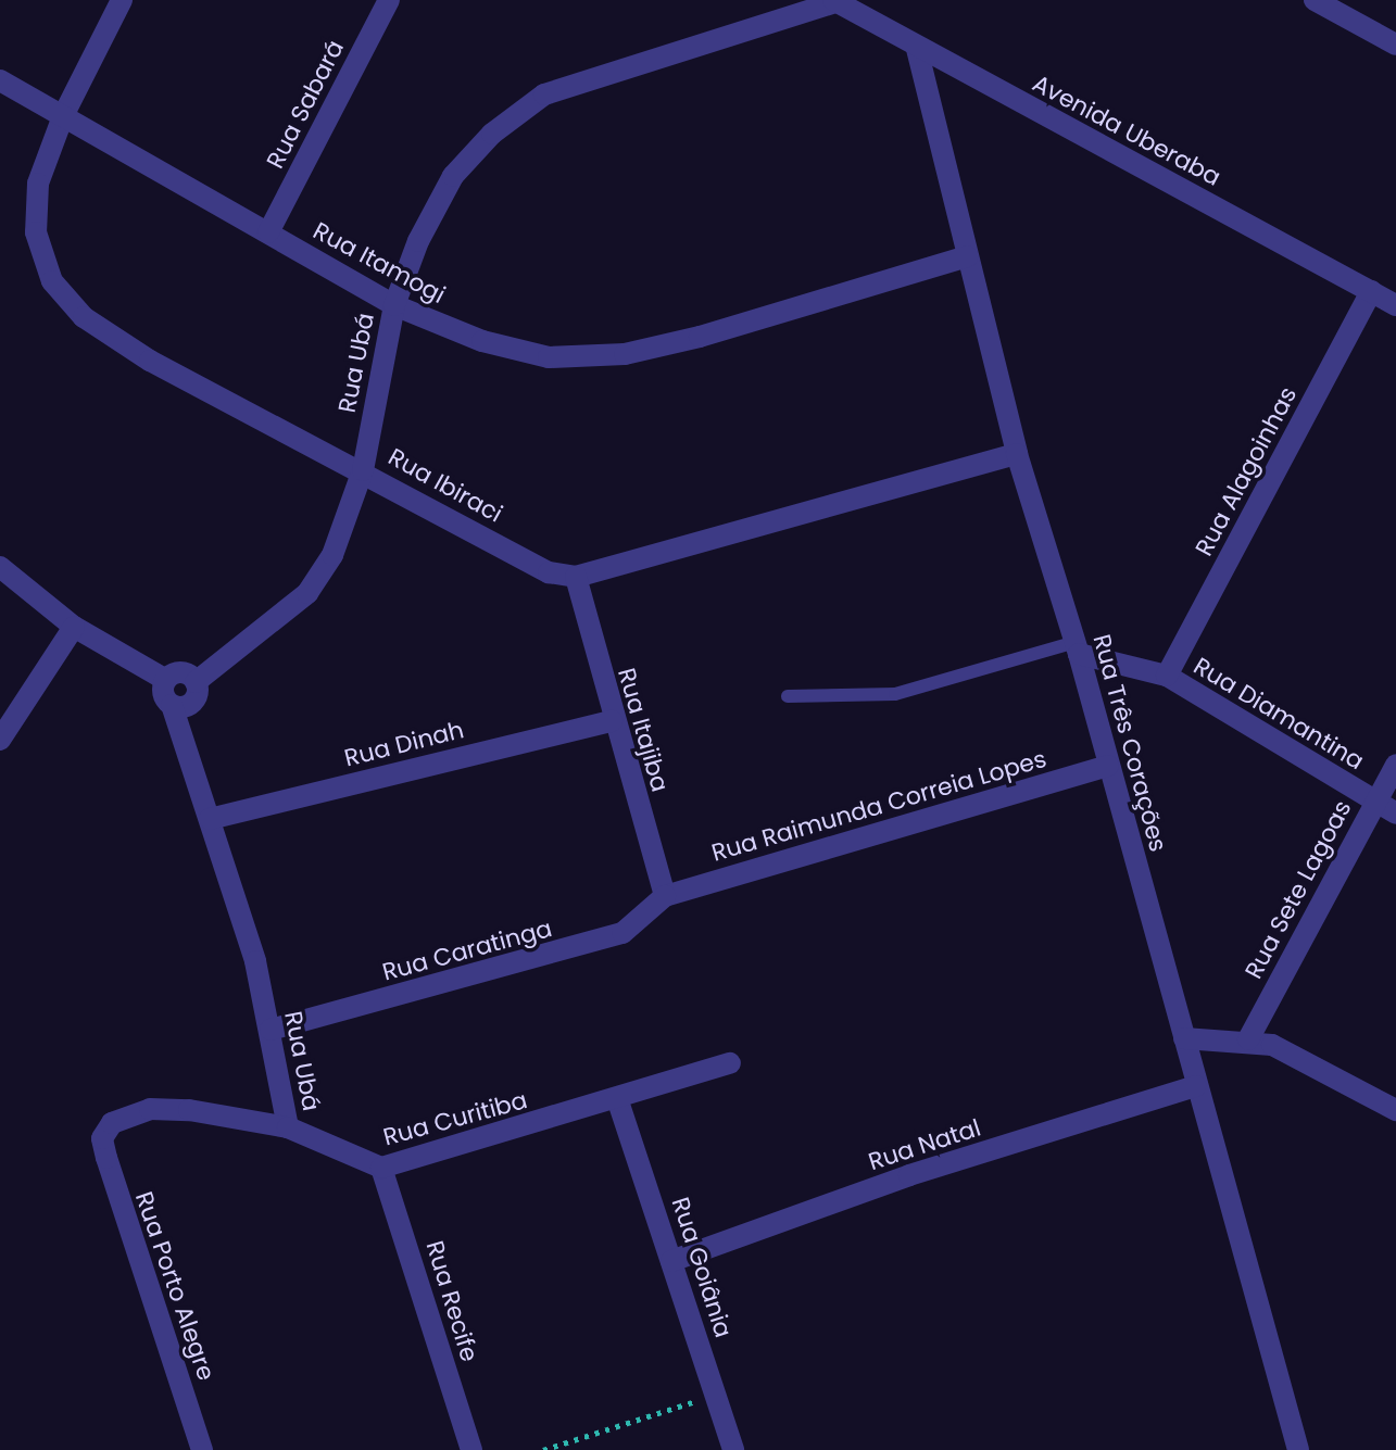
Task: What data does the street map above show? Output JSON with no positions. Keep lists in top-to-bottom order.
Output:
{
  "streets": {
    "street": [
      "Rua Sabará",
      "Avenida Uberaba",
      "Rua Itamogi",
      "Rua Ubá",
      "Rua Alagoinhas",
      "Rua Ibiraci",
      "Rua Diamantina",
      "Rua Itajiba",
      "Rua Três Corações",
      "Rua Dinah",
      "Rua Raimunda Correia Lopes",
      "Rua Sete Lagoas",
      "Rua Caratinga",
      "Rua Curitiba",
      "Rua Natal",
      "Rua Goiânia",
      "Rua Porto Alegre",
      "Rua Recife"
    ]
  },
  "crossings": [
    ["Rua Sabará", "Rua Itamogi"],
    ["Avenida Uberaba", "Rua Ubá"],
    ["Avenida Uberaba", "Rua Alagoinhas"],
    ["Avenida Uberaba", "Rua Três Corações"],
    ["Rua Itamogi", "Rua Ubá"],
    ["Rua Itamogi", "Rua Ibiraci"],
    ["Rua Itamogi", "Rua Três Corações"],
    ["Rua Ubá", "Rua Ibiraci"],
    ["Rua Ubá", "Rua Dinah"],
    ["Rua Ubá", "Rua Caratinga"],
    ["Rua Ubá", "Rua Curitiba"],
    ["Rua Alagoinhas", "Rua Diamantina"],
    ["Rua Ibiraci", "Rua Itajiba"],
    ["Rua Diamantina", "Rua Três Corações"],
    ["Rua Diamantina", "Rua Sete Lagoas"],
    ["Rua Itajiba", "Rua Dinah"],
    ["Rua Itajiba", "Rua Raimunda Correia Lopes"],
    ["Rua Itajiba", "Rua Caratinga"],
    ["Rua Três Corações", "Rua Raimunda Correia Lopes"],
    ["Rua Três Corações", "Rua Natal"],
    ["Rua Raimunda Correia Lopes", "Rua Caratinga"],
    ["Rua Curitiba", "Rua Goiânia"],
    ["Rua Curitiba", "Rua Porto Alegre"],
    ["Rua Curitiba", "Rua Recife"],
    ["Rua Natal", "Rua Goiânia"]
  ]
}
